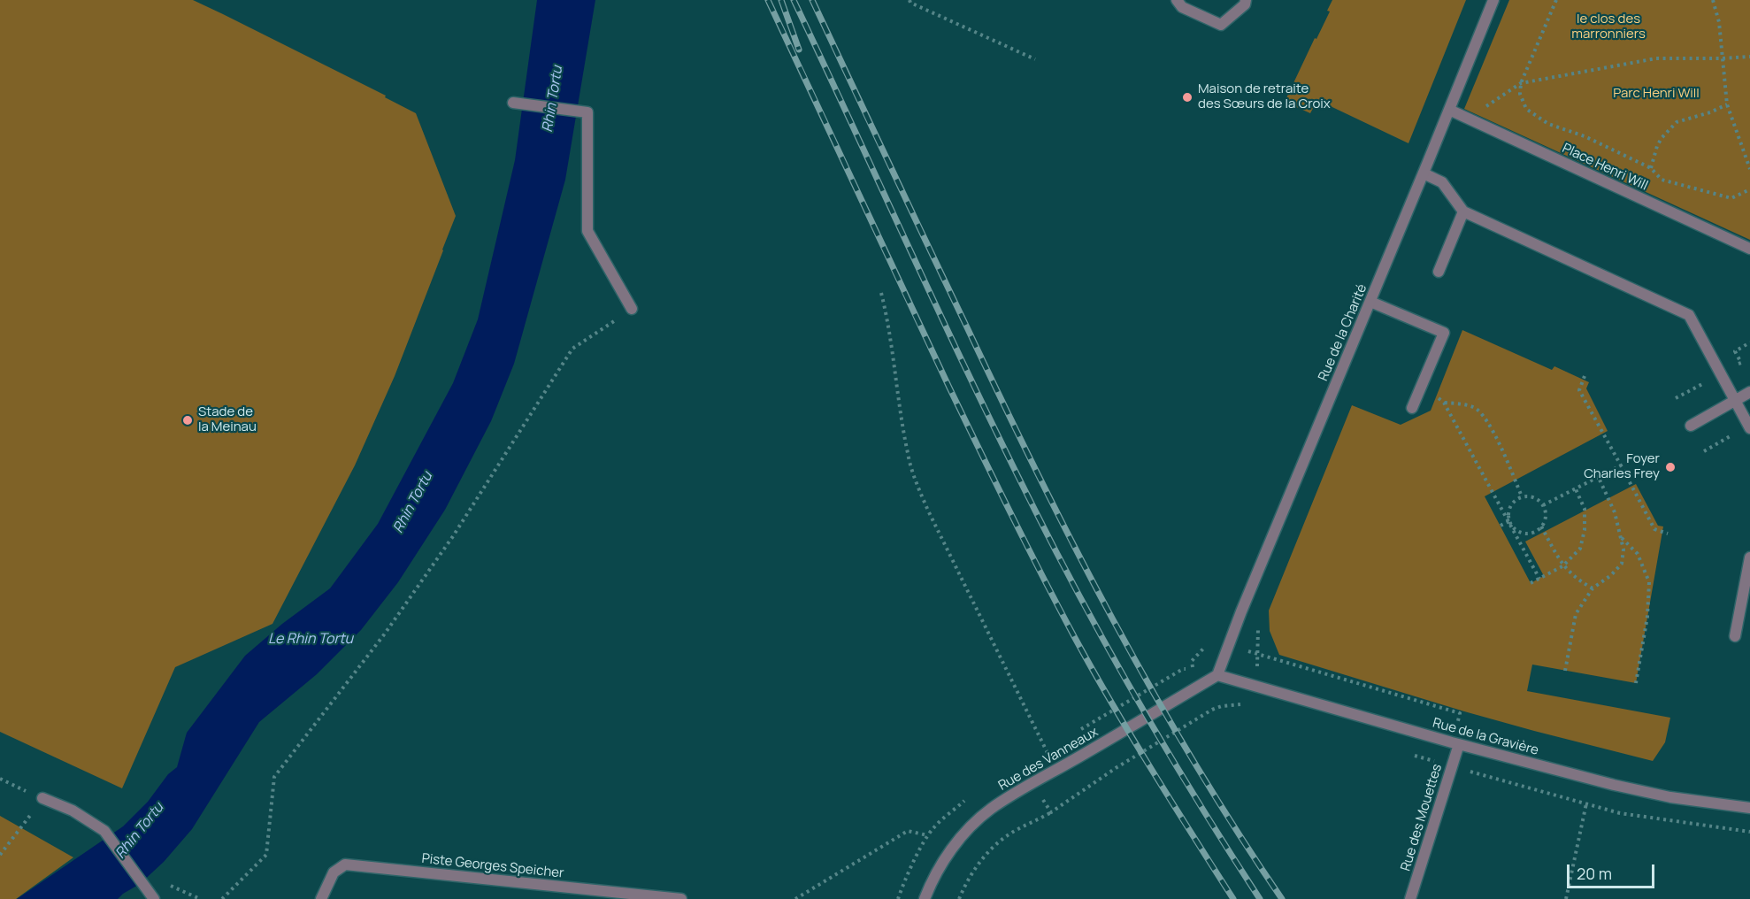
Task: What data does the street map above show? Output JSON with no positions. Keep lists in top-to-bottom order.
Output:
{
  "streets": {
    "street": [
      "Place Henri Will",
      "Rue de la Charité",
      "Rue de la Gravière",
      "Rue des Vanneaux",
      "Rue des Mouettes",
      "Piste Georges Speicher"
    ]
  },
  "crossings": [
    ["Place Henri Will", "Rue de la Charité"],
    ["Rue de la Charité", "Rue de la Gravière"],
    ["Rue de la Charité", "Rue des Vanneaux"],
    ["Rue de la Gravière", "Rue des Vanneaux"],
    ["Rue de la Gravière", "Rue des Mouettes"]
  ],
  "water": ["Rhin Tortu", "Le Rhin Tortu"],
  "parks": ["le clos des marronniers", "Parc Henri Will"],
  "places": ["Maison de retraite des Sœurs de la Croix", "Stade de la Meinau", "Foyer Charles Frey"],
  "scale_bar": "20 m"
}
